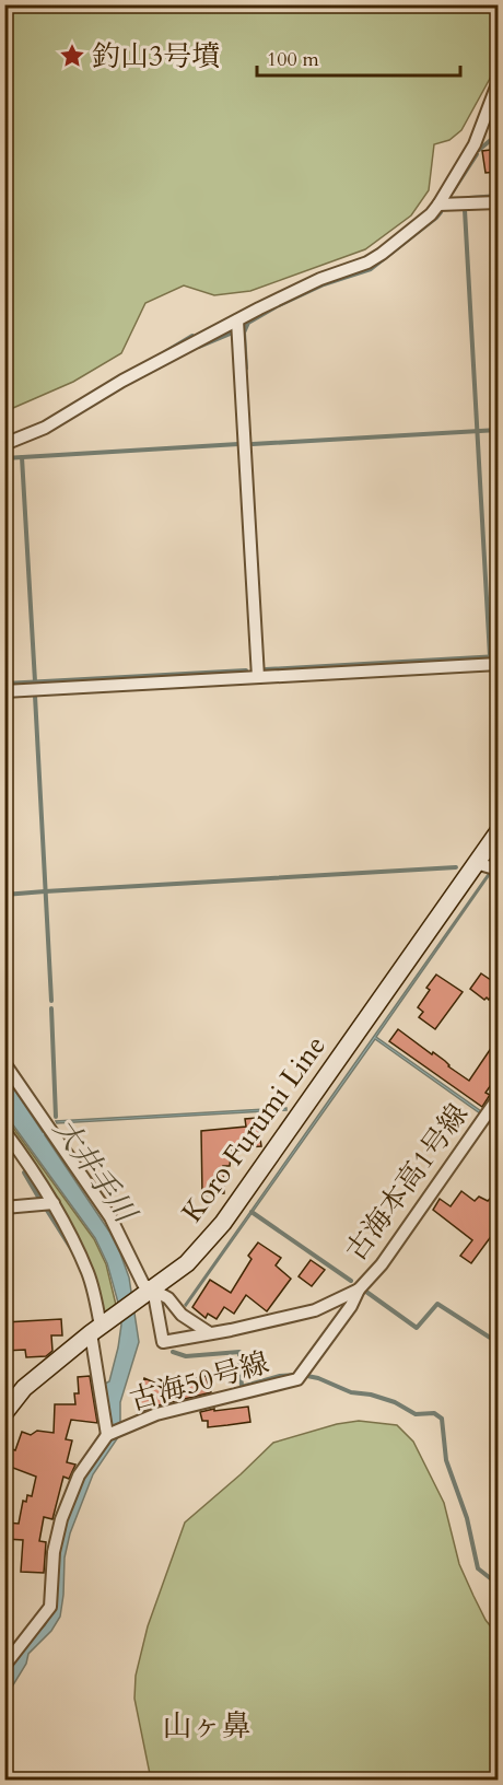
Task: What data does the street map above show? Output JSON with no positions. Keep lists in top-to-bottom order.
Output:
{
  "streets": {
    "main road": ["Koro Furumi Line"],
    "street": ["古海本高1号線", "古海50号線"]
  },
  "crossings": [
    ["Koro Furumi Line", "古海本高1号線"],
    ["古海本高1号線", "古海50号線"]
  ],
  "districts": ["山ヶ鼻"],
  "water": ["大井手川"],
  "places": {
    "place": ["釣山3号墳"]
  },
  "scale_bar": "100 m"
}
